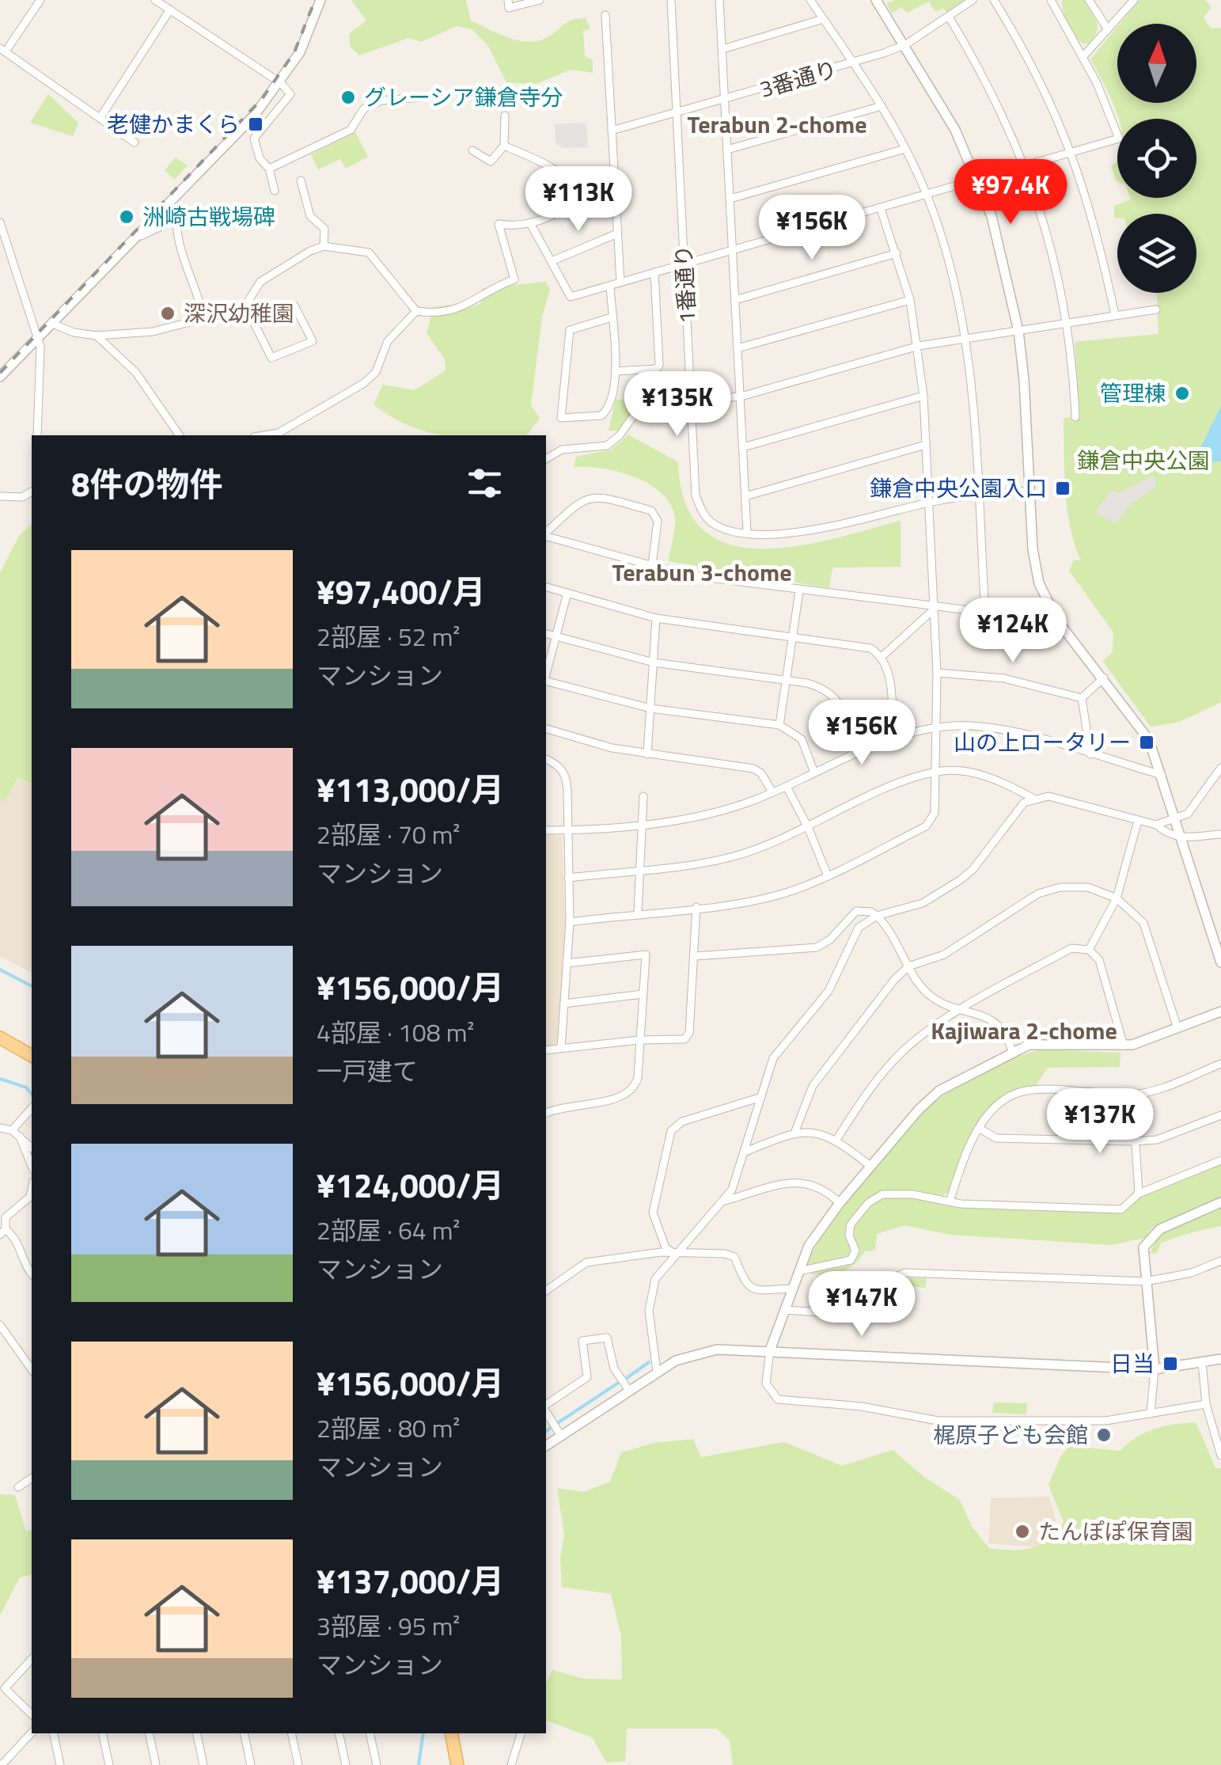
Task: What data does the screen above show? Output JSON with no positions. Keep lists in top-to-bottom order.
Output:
{
  "streets": {
    "street": ["3番通り", "1番通り"]
  },
  "crossings": [
    ["3番通り", "1番通り"]
  ],
  "districts": ["Terabun 2-chome", "Terabun 3-chome", "Kajiwara 2-chome"],
  "parks": ["鎌倉中央公園"],
  "places": {
    "other": [
      "グレーシア鎌倉寺分",
      "洲崎古戦場碑",
      "深沢幼稚園",
      "管理棟",
      "梶原子ども会館",
      "たんぽぽ保育園"
    ],
    "transit": [
      "老健かまくら",
      "鎌倉中央公園入口",
      "山の上ロータリー",
      "日当"
    ]
  },
  "north": "top",
  "page": {
    "price": [
      "¥97.4K",
      "¥113K",
      "¥156K",
      "¥135K",
      "¥124K",
      "¥156K",
      "¥137K",
      "¥147K"
    ],
    "heading": "8件の物件",
    "list": [
      {
        "name": "¥97,400/月",
        "note": "2部屋 · 52 m² · マンション"
      },
      {
        "name": "¥113,000/月",
        "note": "2部屋 · 70 m² · マンション"
      },
      {
        "name": "¥156,000/月",
        "note": "4部屋 · 108 m² · 一戸建て"
      },
      {
        "name": "¥124,000/月",
        "note": "2部屋 · 64 m² · マンション"
      },
      {
        "name": "¥156,000/月",
        "note": "2部屋 · 80 m² · マンション"
      },
      {
        "name": "¥137,000/月",
        "note": "3部屋 · 95 m² · マンション"
      }
    ]
  }
}
